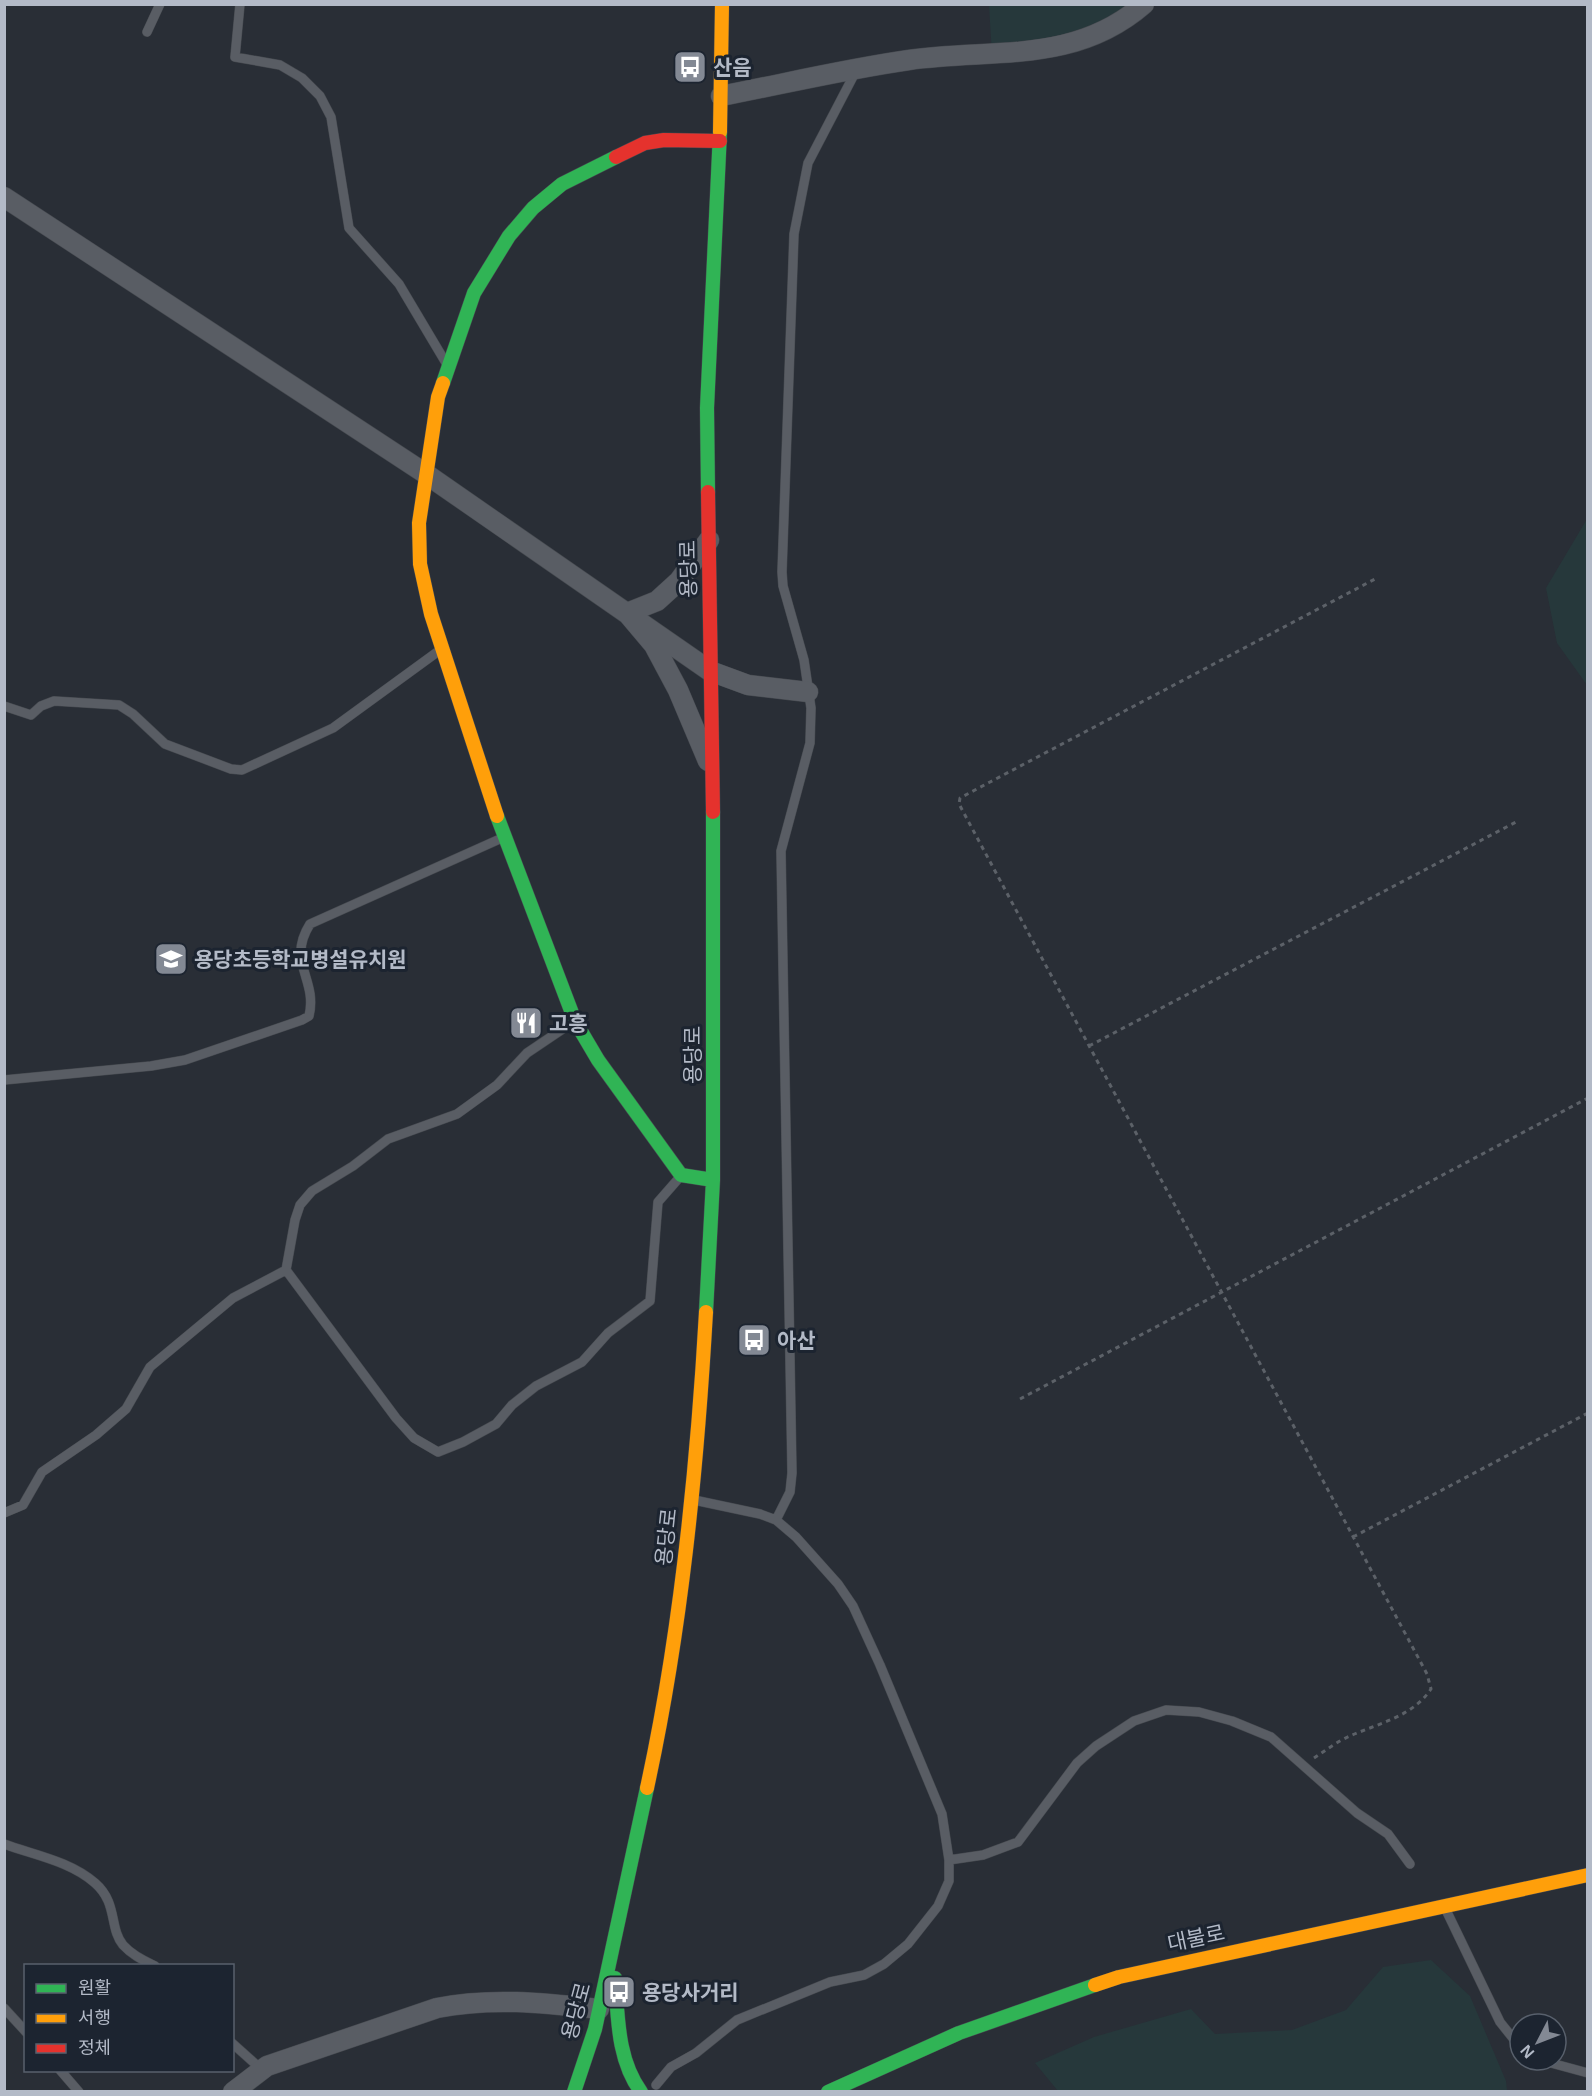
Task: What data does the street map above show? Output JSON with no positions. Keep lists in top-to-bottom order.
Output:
{
  "streets": {
    "main road": ["용당로", "대불로"]
  },
  "places": {
    "bus stop": ["산음", "아산", "용당사거리"],
    "school or university": ["용당초등학교병설유치원"],
    "restaurant": ["고흥"]
  },
  "legend": ["원활", "서행", "정체"],
  "north": "bottom left"
}
